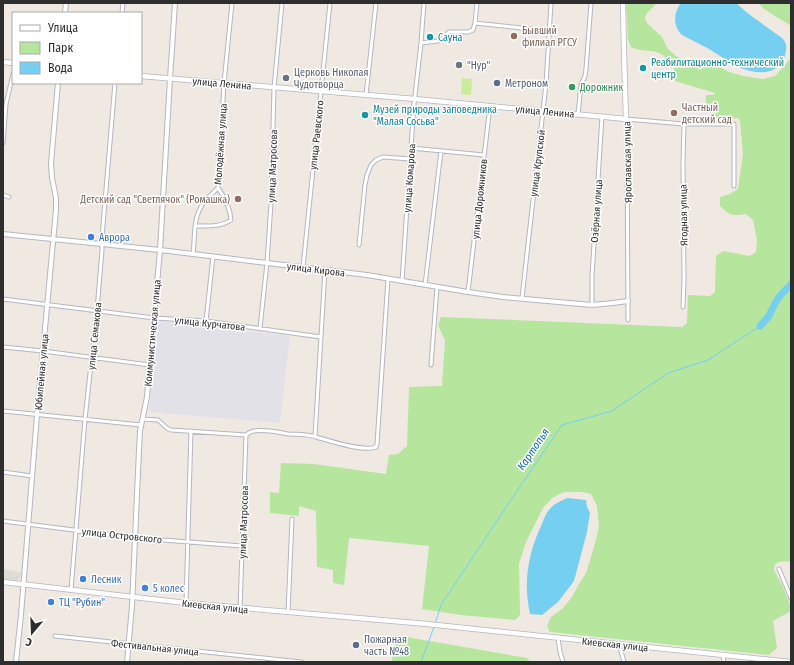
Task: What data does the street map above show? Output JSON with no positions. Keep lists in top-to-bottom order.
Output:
{
  "streets": {
    "main road": ["улица Ленина", "Ярославская улица", "Киевская улица"],
    "street": [
      "улица Раевского",
      "Молодёжная улица",
      "улица Крупской",
      "улица Матросова",
      "улица Комарова",
      "улица Дорожников",
      "Озёрная улица",
      "Ягодная улица",
      "улица Кирова",
      "улица Курчатова",
      "Коммунистическая улица",
      "улица Семакова",
      "Юбилейная улица",
      "улица Островского",
      "Фестивальная улица"
    ]
  },
  "crossings": [
    ["улица Ленина", "улица Раевского"],
    ["улица Ленина", "Молодёжная улица"],
    ["улица Ленина", "Ярославская улица"],
    ["улица Ленина", "улица Крупской"],
    ["улица Ленина", "улица Матросова"],
    ["улица Ленина", "улица Комарова"],
    ["улица Ленина", "улица Дорожников"],
    ["улица Ленина", "Озёрная улица"],
    ["улица Ленина", "Ягодная улица"],
    ["улица Ленина", "Коммунистическая улица"],
    ["улица Раевского", "улица Кирова"],
    ["Молодёжная улица", "улица Кирова"],
    ["Ярославская улица", "улица Кирова"],
    ["улица Крупской", "улица Кирова"],
    ["улица Матросова", "улица Кирова"],
    ["улица Матросова", "улица Курчатова"],
    ["улица Матросова", "улица Островского"],
    ["улица Матросова", "Киевская улица"],
    ["улица Комарова", "улица Кирова"],
    ["улица Дорожников", "улица Кирова"],
    ["Озёрная улица", "улица Кирова"],
    ["улица Кирова", "Коммунистическая улица"],
    ["улица Кирова", "улица Семакова"],
    ["улица Кирова", "Юбилейная улица"],
    ["улица Курчатова", "Коммунистическая улица"],
    ["улица Курчатова", "улица Семакова"],
    ["улица Курчатова", "Юбилейная улица"],
    ["Коммунистическая улица", "улица Островского"],
    ["Коммунистическая улица", "Киевская улица"],
    ["Коммунистическая улица", "Фестивальная улица"],
    ["улица Семакова", "улица Островского"],
    ["улица Семакова", "Киевская улица"],
    ["Юбилейная улица", "улица Островского"],
    ["Юбилейная улица", "Киевская улица"]
  ],
  "water": ["Картопья"],
  "places": [
    "Бывший филиал РГСУ",
    "Сауна",
    "\"Нур\"",
    "Реабилитационно-технический центр",
    "Церковь Николая Чудотворца",
    "Метроном",
    "Дорожник",
    "Частный детский сад",
    "Музей природы заповедника \"Малая Сосьва\"",
    "Детский сад \"Светлячок\" (Ромашка)",
    "Аврора",
    "Лесник",
    "5 колес",
    "ТЦ \"Рубин\"",
    "Пожарная часть №48"
  ],
  "legend": ["Улица", "Парк", "Вода"],
  "north": "bottom"
}
